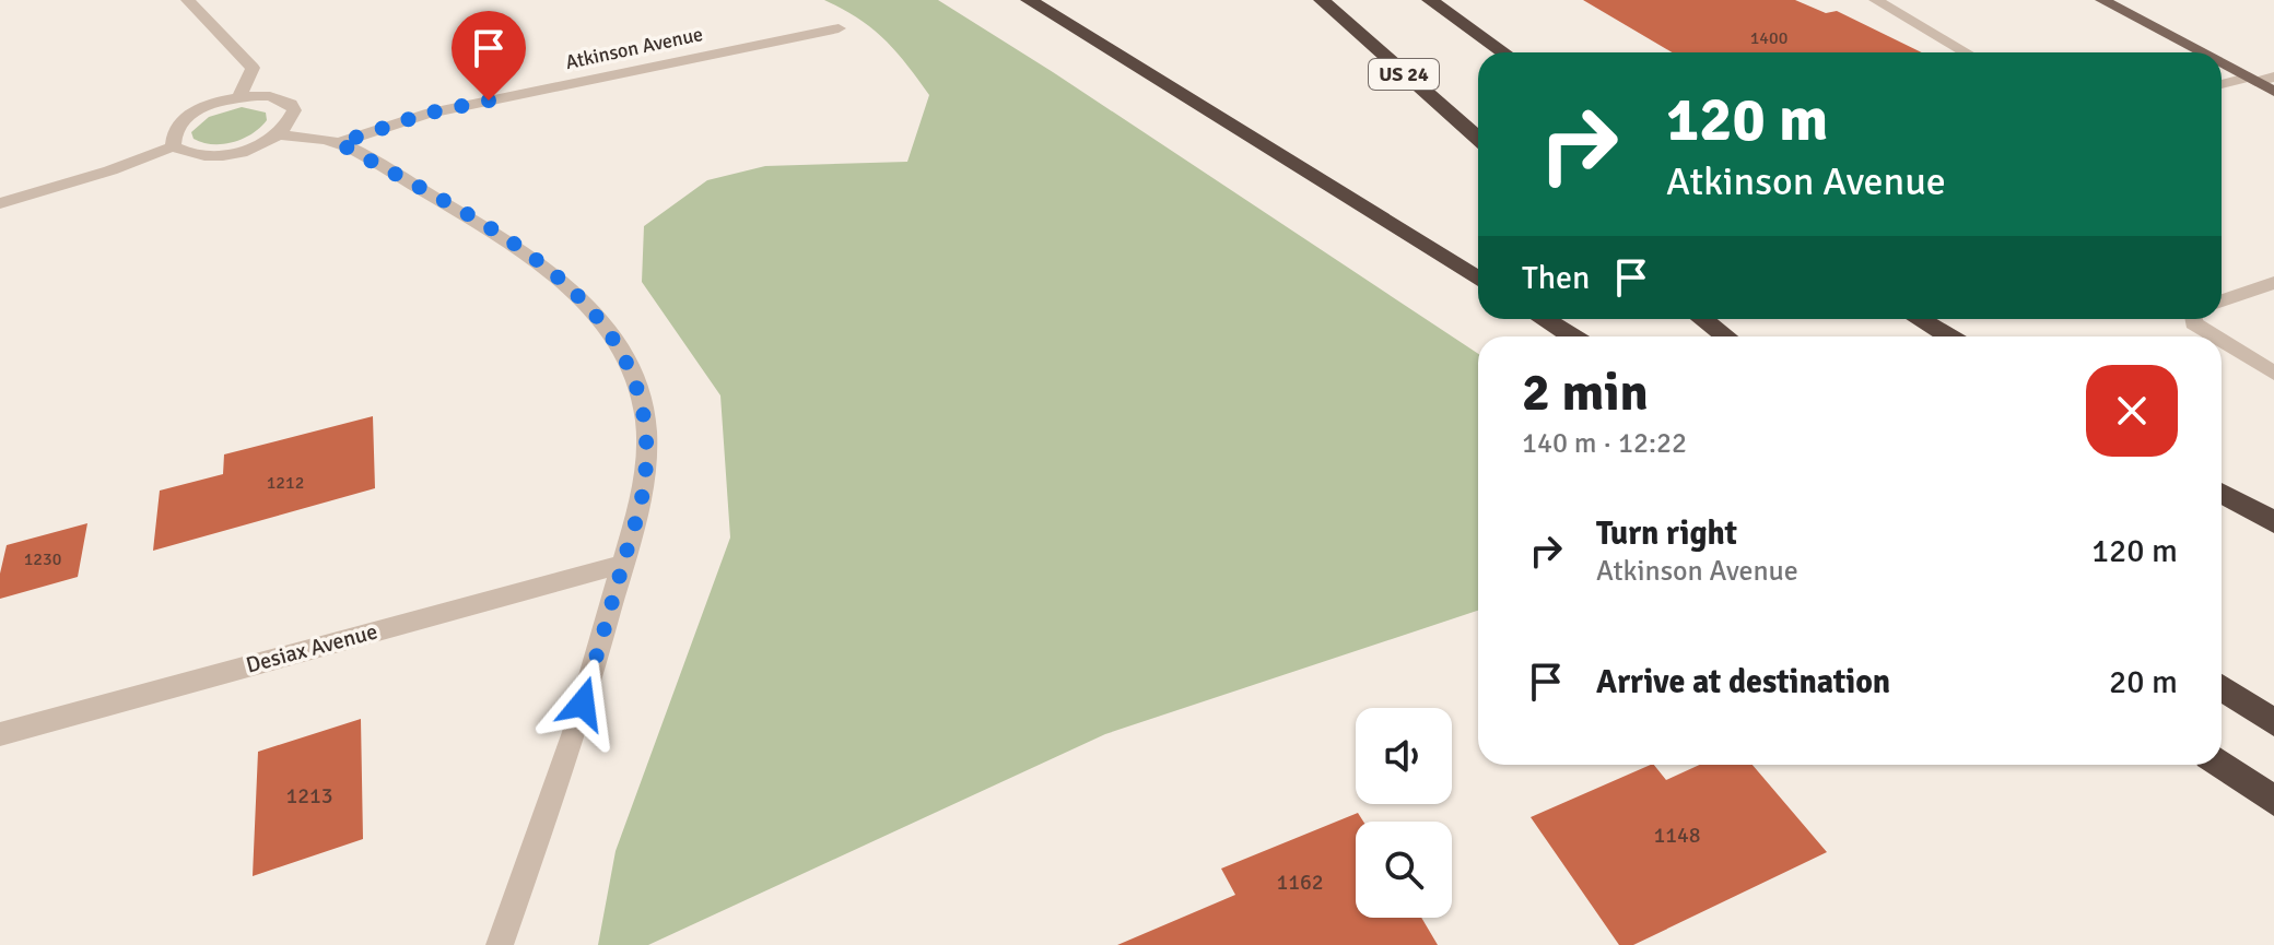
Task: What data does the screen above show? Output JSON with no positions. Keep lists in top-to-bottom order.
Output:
{
  "streets": {
    "highway": ["US 24"],
    "street": ["Atkinson Avenue", "Desiax Avenue"]
  },
  "house_numbers": [
    "1400",
    "1212",
    "1230",
    "1213",
    "1148",
    "1162"
  ],
  "page": {
    "turn": ["120 m", "Atkinson Avenue"],
    "then": "Then",
    "heading": ["2 min", "140 m · 12:22"],
    "list": [
      {
        "name": "Turn right",
        "note": "Atkinson Avenue",
        "value": "120 m"
      },
      {
        "name": "Arrive at destination",
        "value": "20 m"
      }
    ]
  }
}
